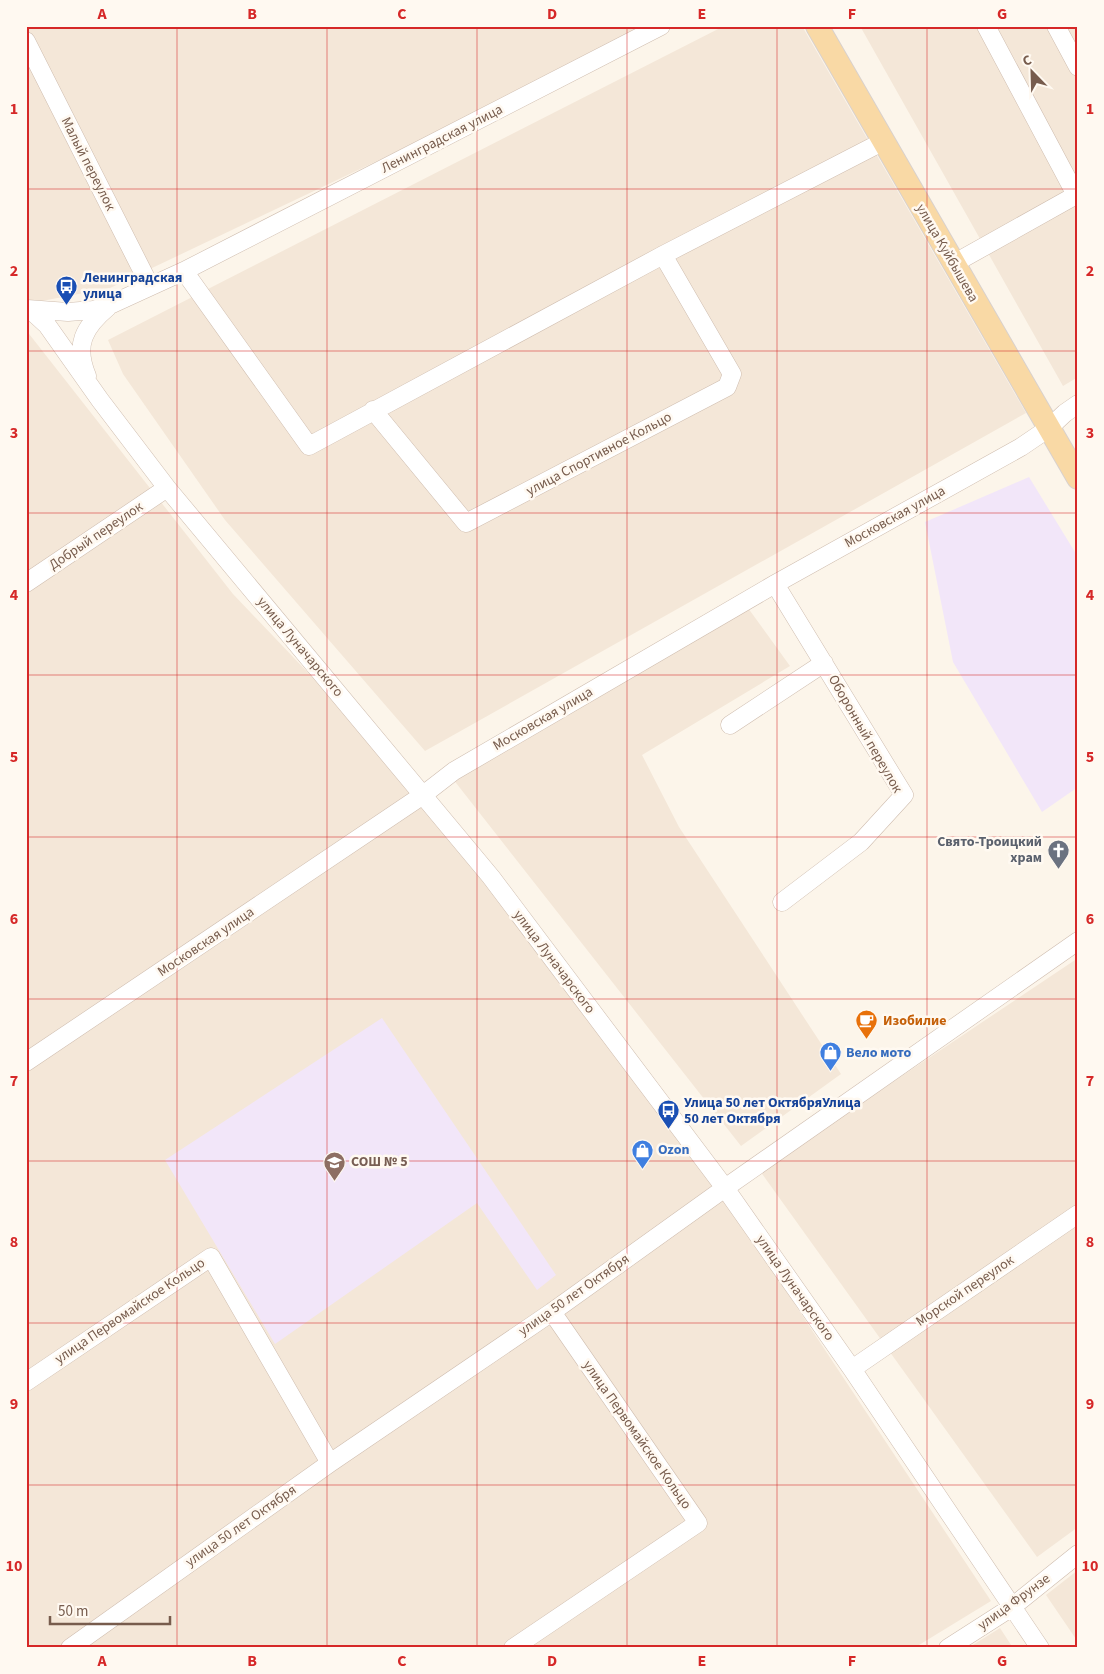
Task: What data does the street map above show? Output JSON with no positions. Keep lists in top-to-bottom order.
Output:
{
  "streets": {
    "main road": ["улица Куйбышева"],
    "street": [
      "Ленинградская улица",
      "Малый переулок",
      "улица Спортивное Кольцо",
      "Московская улица",
      "Добрый переулок",
      "улица Луначарского",
      "Оборонный переулок",
      "Морской переулок",
      "улица 50 лет Октября",
      "улица Первомайское Кольцо",
      "улица Фрунзе"
    ]
  },
  "crossings": [
    ["Ленинградская улица", "Малый переулок"],
    ["Ленинградская улица", "улица Луначарского"],
    ["улица Куйбышева", "Московская улица"],
    ["Московская улица", "улица Луначарского"],
    ["Московская улица", "Оборонный переулок"],
    ["Добрый переулок", "улица Луначарского"],
    ["улица Луначарского", "Морской переулок"],
    ["улица Луначарского", "улица 50 лет Октября"],
    ["улица Луначарского", "улица Фрунзе"],
    ["улица 50 лет Октября", "улица Первомайское Кольцо"]
  ],
  "places": {
    "bus stop": ["Ленинградская улица", "Улица 50 лет ОктябряУлица 50 лет Октября"],
    "church": ["Свято-Троицкий храм"],
    "cafe": ["Изобилие"],
    "shop": ["Вело мото", "Ozon"],
    "school or university": ["СОШ № 5"]
  },
  "scale_bar": "50 m",
  "north": "top left",
  "grid": {
    "columns": [
      "A",
      "B",
      "C",
      "D",
      "E",
      "F",
      "G"
    ],
    "rows": [
      "1",
      "2",
      "3",
      "4",
      "5",
      "6",
      "7",
      "8",
      "9",
      "10"
    ]
  }
}
